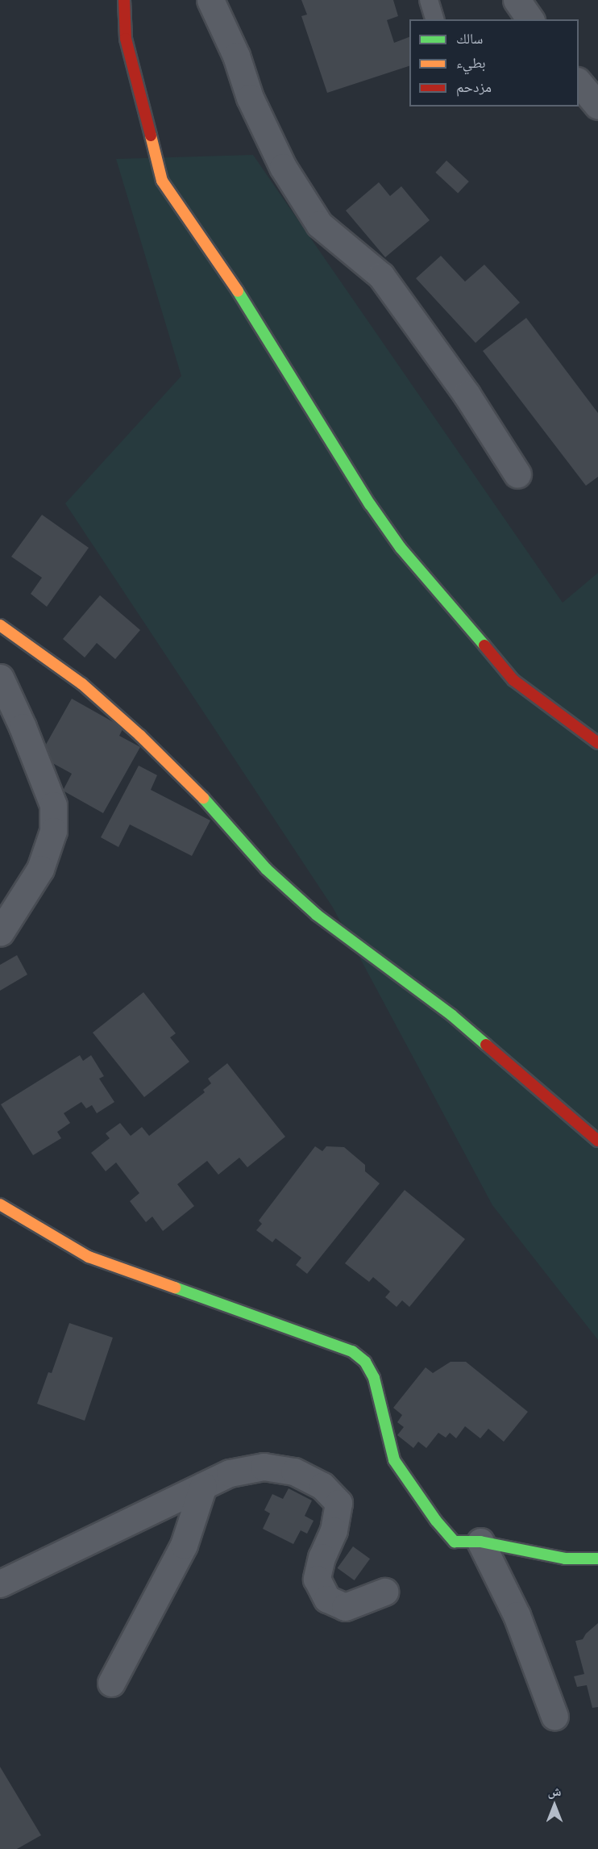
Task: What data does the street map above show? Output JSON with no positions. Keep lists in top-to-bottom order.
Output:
{
  "legend": ["سالك", "بطيء", "مزدحم"],
  "north": "top"
}
